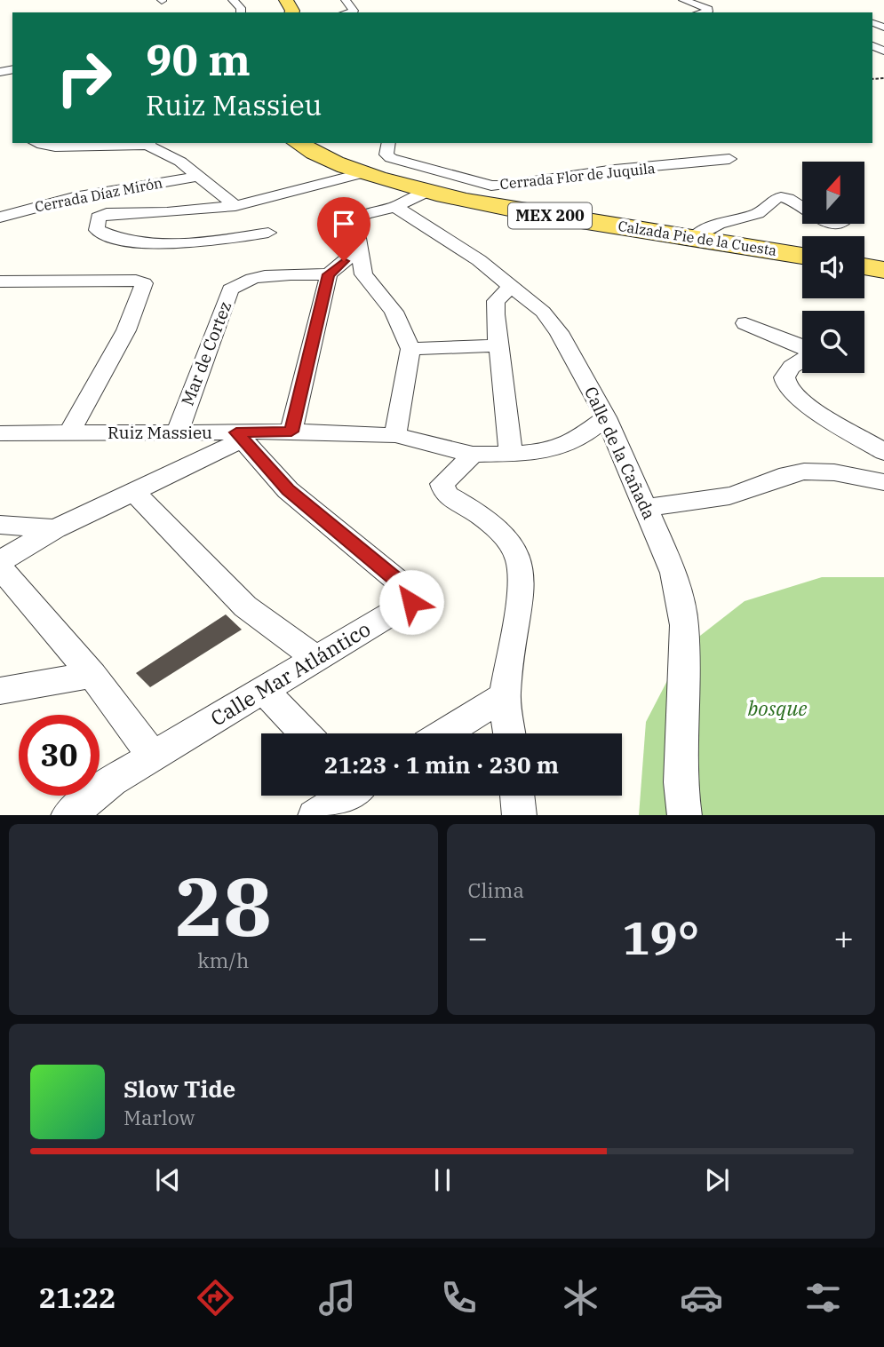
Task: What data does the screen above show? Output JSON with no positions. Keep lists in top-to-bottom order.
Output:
{
  "streets": {
    "main road": ["MEX 200", "Calzada Pie de la Cuesta"],
    "street": [
      "Cerrada Flor de Juquila",
      "Cerrada Díaz Mirón",
      "Mar de Cortez",
      "Ruiz Massieu",
      "Calle de la Cañada",
      "Calle Mar Atlántico"
    ]
  },
  "crossings": [
    ["Mar de Cortez", "Ruiz Massieu"],
    ["Ruiz Massieu", "Calle de la Cañada"],
    ["Ruiz Massieu", "Calle Mar Atlántico"]
  ],
  "parks": ["bosque"],
  "north": "top",
  "page": {
    "turn": ["90 m", "Ruiz Massieu"],
    "limit": "30",
    "trip": "21:23 · 1 min · 230 m",
    "tile": [
      ["28", "km/h"],
      "Clima"
    ],
    "heat": ["−", "19°", "+"],
    "song": ["Slow Tide", "Marlow"],
    "tabs": "21:22"
  }
}
